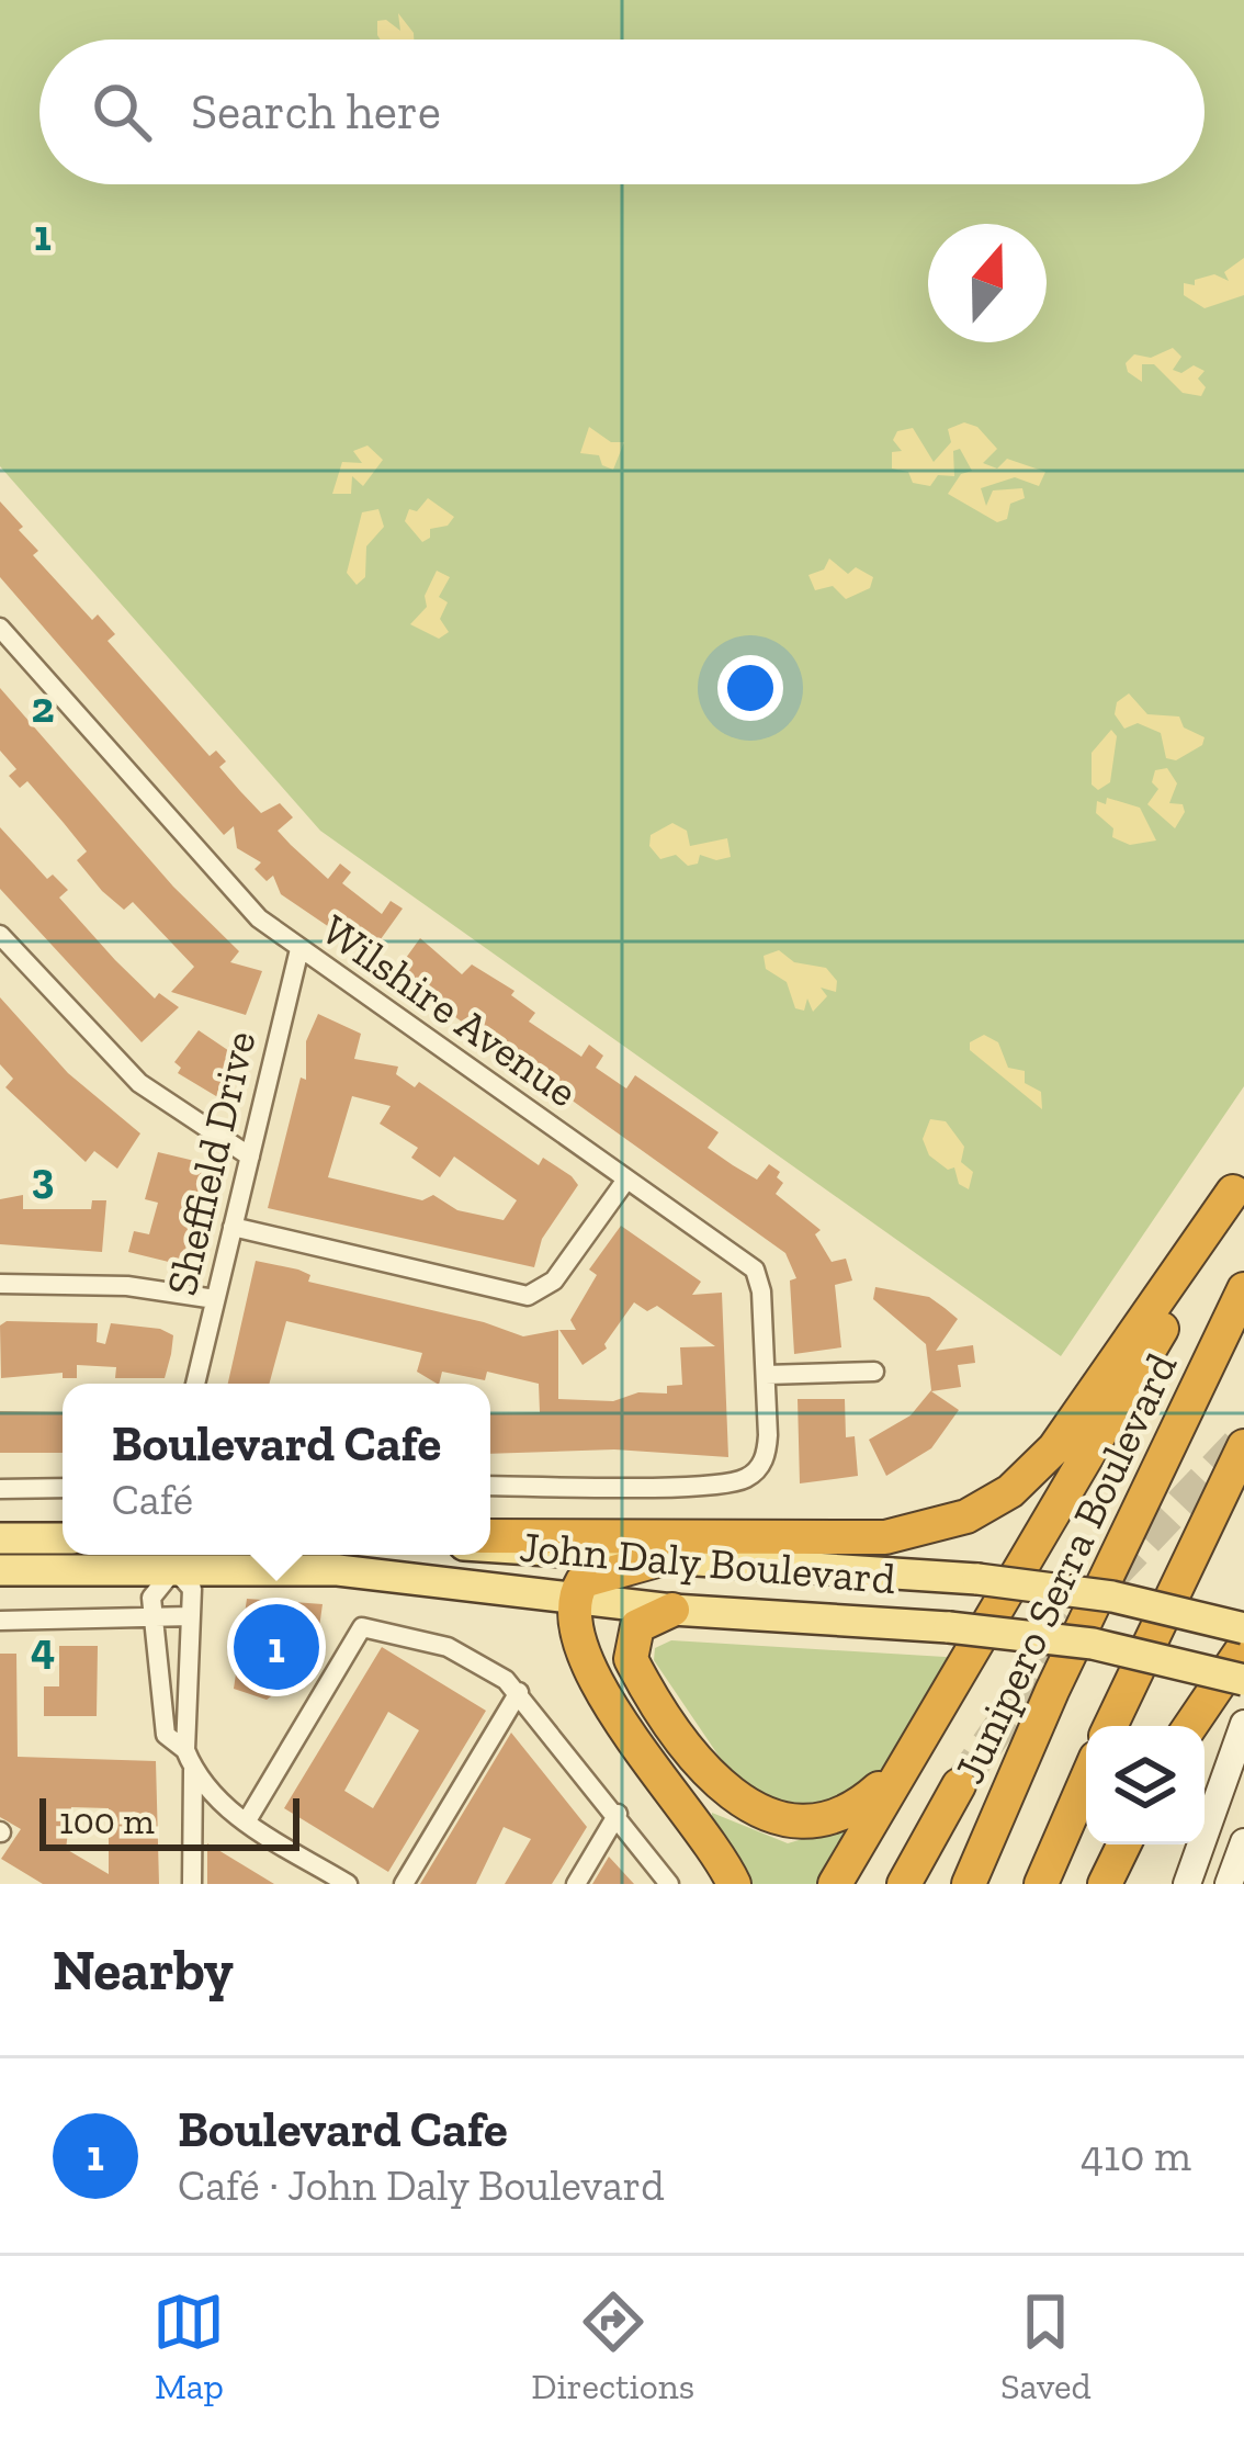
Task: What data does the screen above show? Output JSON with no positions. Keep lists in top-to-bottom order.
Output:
{
  "streets": {
    "highway": ["Junipero Serra Boulevard"],
    "main road": ["John Daly Boulevard"],
    "street": ["Wilshire Avenue", "Sheffield Drive"]
  },
  "crossings": [
    ["Wilshire Avenue", "Sheffield Drive"]
  ],
  "scale_bar": "100 m",
  "north": "top",
  "page": {
    "search": "Search here",
    "popup": ["Boulevard Cafe", "Café"],
    "pins": "1",
    "scale": "100 m",
    "heading": "Nearby",
    "list": [
      {
        "mark": "1",
        "name": "Boulevard Cafe",
        "note": "Café · John Daly Boulevard",
        "value": "410 m"
      }
    ],
    "nav": ["Map", "Directions", "Saved"]
  },
  "grid": {
    "rows": [
      "1",
      "2",
      "3",
      "4"
    ]
  }
}
